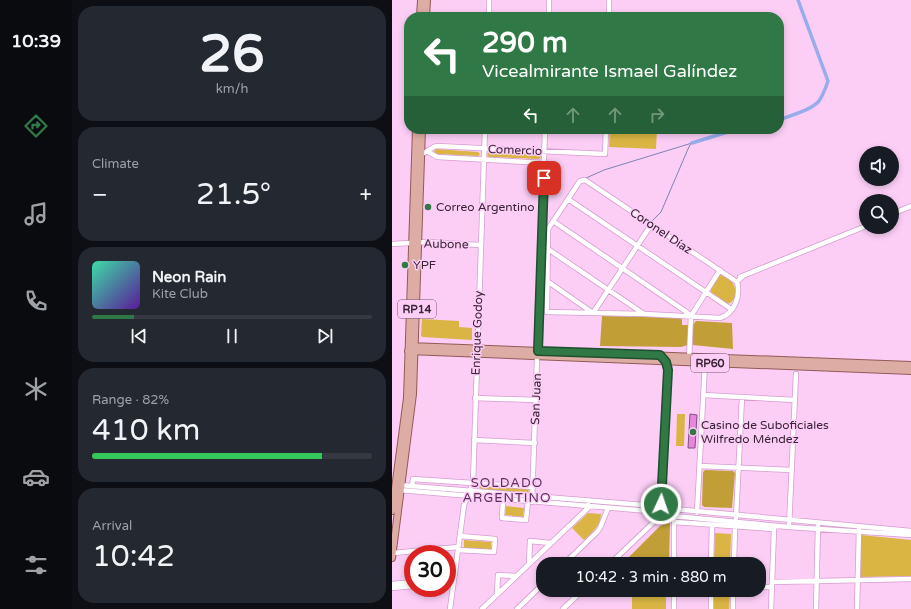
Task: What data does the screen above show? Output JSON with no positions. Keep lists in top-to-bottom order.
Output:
{
  "streets": {
    "main road": ["RP14", "RP60"],
    "street": [
      "Comercio",
      "Coronel Díaz",
      "Aubone",
      "Enrique Godoy",
      "San Juan"
    ]
  },
  "crossings": [
    ["Comercio", "RP14"],
    ["Comercio", "Enrique Godoy"],
    ["Comercio", "San Juan"],
    ["Aubone", "RP14"],
    ["Aubone", "Enrique Godoy"],
    ["RP14", "RP60"],
    ["Enrique Godoy", "RP60"],
    ["RP60", "San Juan"]
  ],
  "districts": ["SOLDADO ARGENTINO"],
  "places": ["Correo Argentino", "YPF", "Casino de Suboficiales Wilfredo Méndez"],
  "page": {
    "tabs": "10:39",
    "tile": [
      ["26", "km/h"],
      "Climate",
      ["Range · 82%", "410 km"],
      ["Arrival", "10:42"]
    ],
    "turn": ["290 m", "Vicealmirante Ismael Galíndez"],
    "heat": ["−", "21.5°", "+"],
    "song": ["Neon Rain", "Kite Club"],
    "limit": "30",
    "trip": "10:42 · 3 min · 880 m"
  }
}
